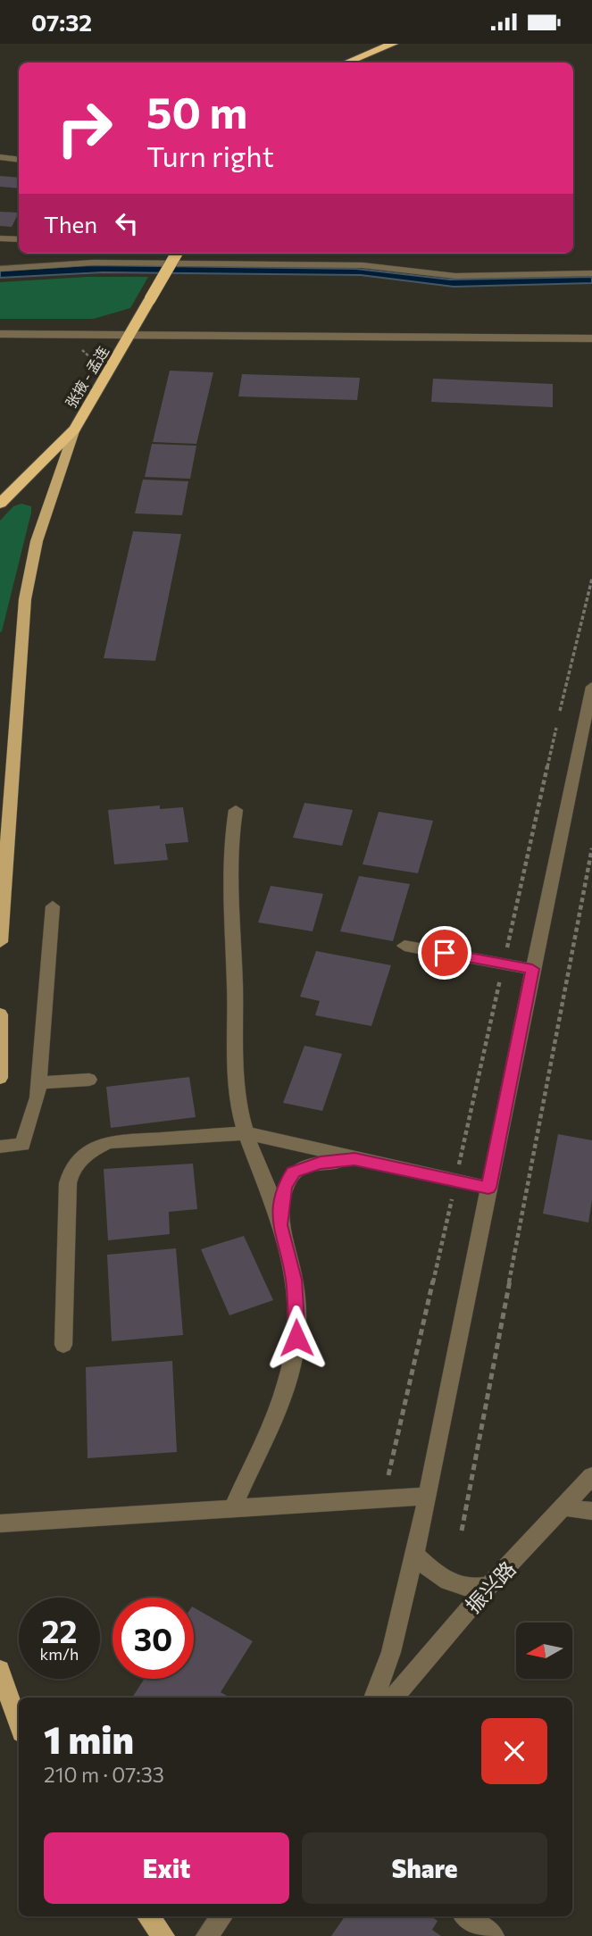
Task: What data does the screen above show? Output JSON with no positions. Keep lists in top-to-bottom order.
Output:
{
  "streets": {
    "highway": ["张掖 - 孟连"],
    "street": ["振兴路"]
  },
  "north": "left",
  "page": {
    "status": "07:32",
    "turn": ["50 m", "Turn right"],
    "then": "Then",
    "speed": "22 km/h",
    "limit": "30",
    "heading": ["1 min", "210 m · 07:33"],
    "buttons": ["Exit", "Share"]
  }
}
